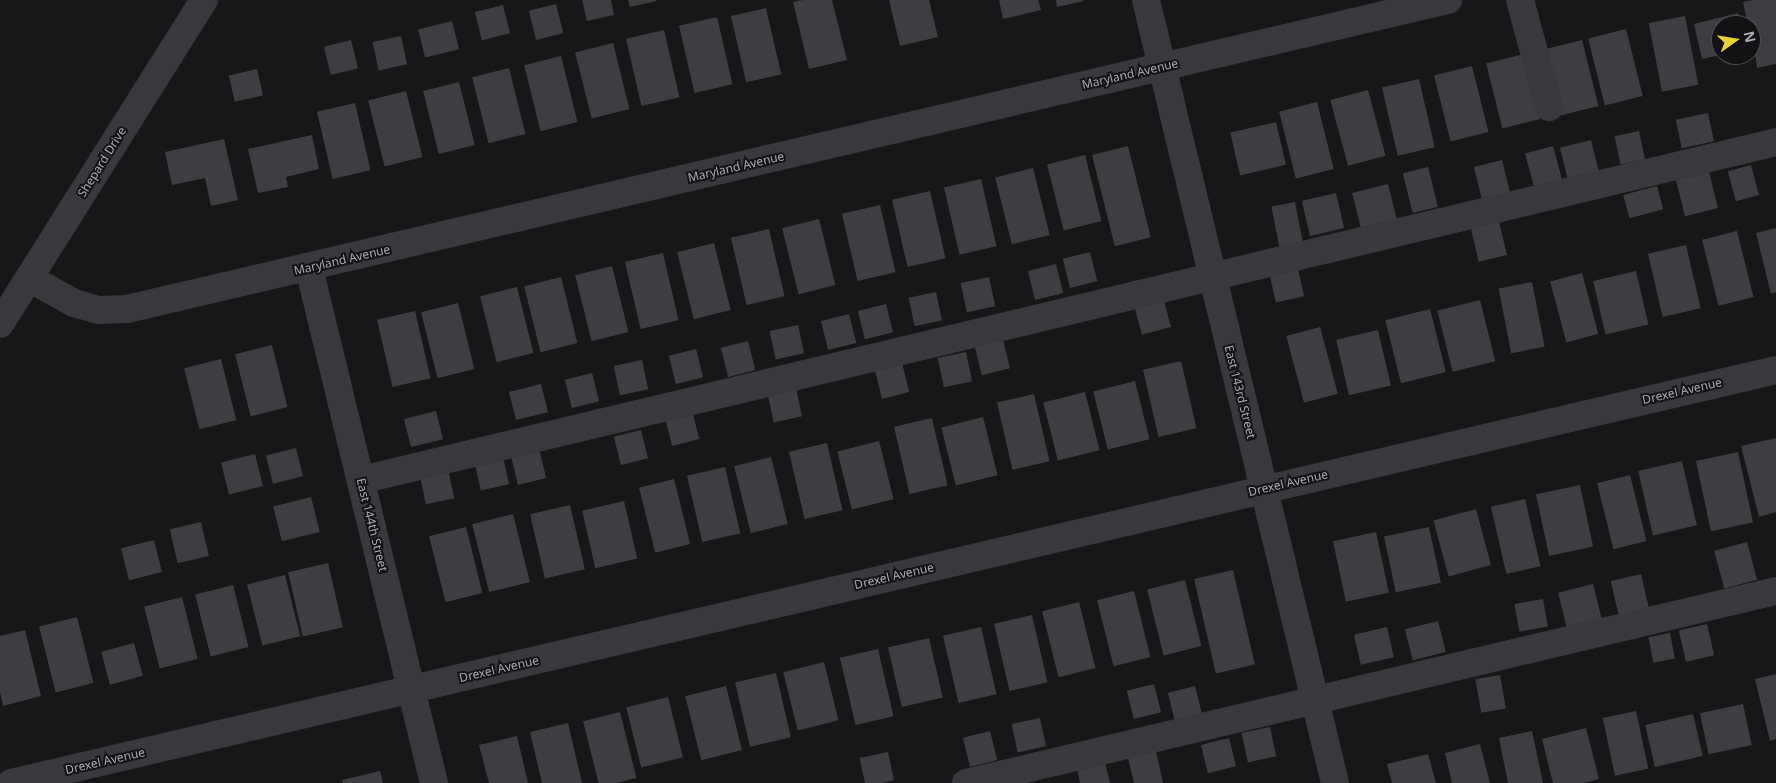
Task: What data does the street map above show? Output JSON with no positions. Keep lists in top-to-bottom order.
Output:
{
  "streets": {
    "street": [
      "Maryland Avenue",
      "Shepard Drive",
      "Drexel Avenue",
      "East 143rd Street",
      "East 144th Street"
    ]
  },
  "crossings": [
    ["Maryland Avenue", "Shepard Drive"],
    ["Maryland Avenue", "East 143rd Street"],
    ["Maryland Avenue", "East 144th Street"],
    ["Drexel Avenue", "East 143rd Street"],
    ["Drexel Avenue", "East 144th Street"]
  ],
  "north": "right"
}
